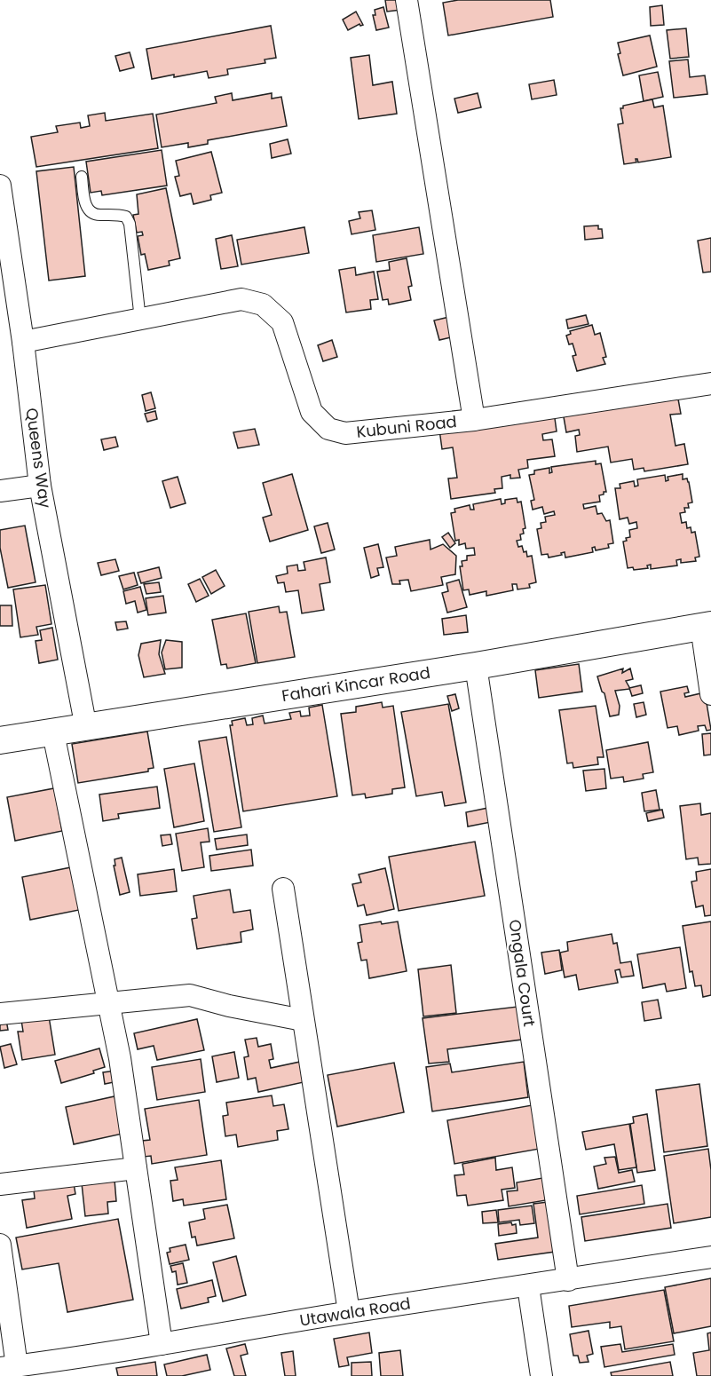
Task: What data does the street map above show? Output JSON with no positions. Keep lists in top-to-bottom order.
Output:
{
  "streets": {
    "street": [
      "Kubuni Road",
      "Queens Way",
      "Fahari Kincar Road",
      "Ongala Court",
      "Utawala Road"
    ]
  },
  "crossings": [
    ["Kubuni Road", "Queens Way"],
    ["Queens Way", "Fahari Kincar Road"],
    ["Fahari Kincar Road", "Ongala Court"],
    ["Ongala Court", "Utawala Road"]
  ]
}
